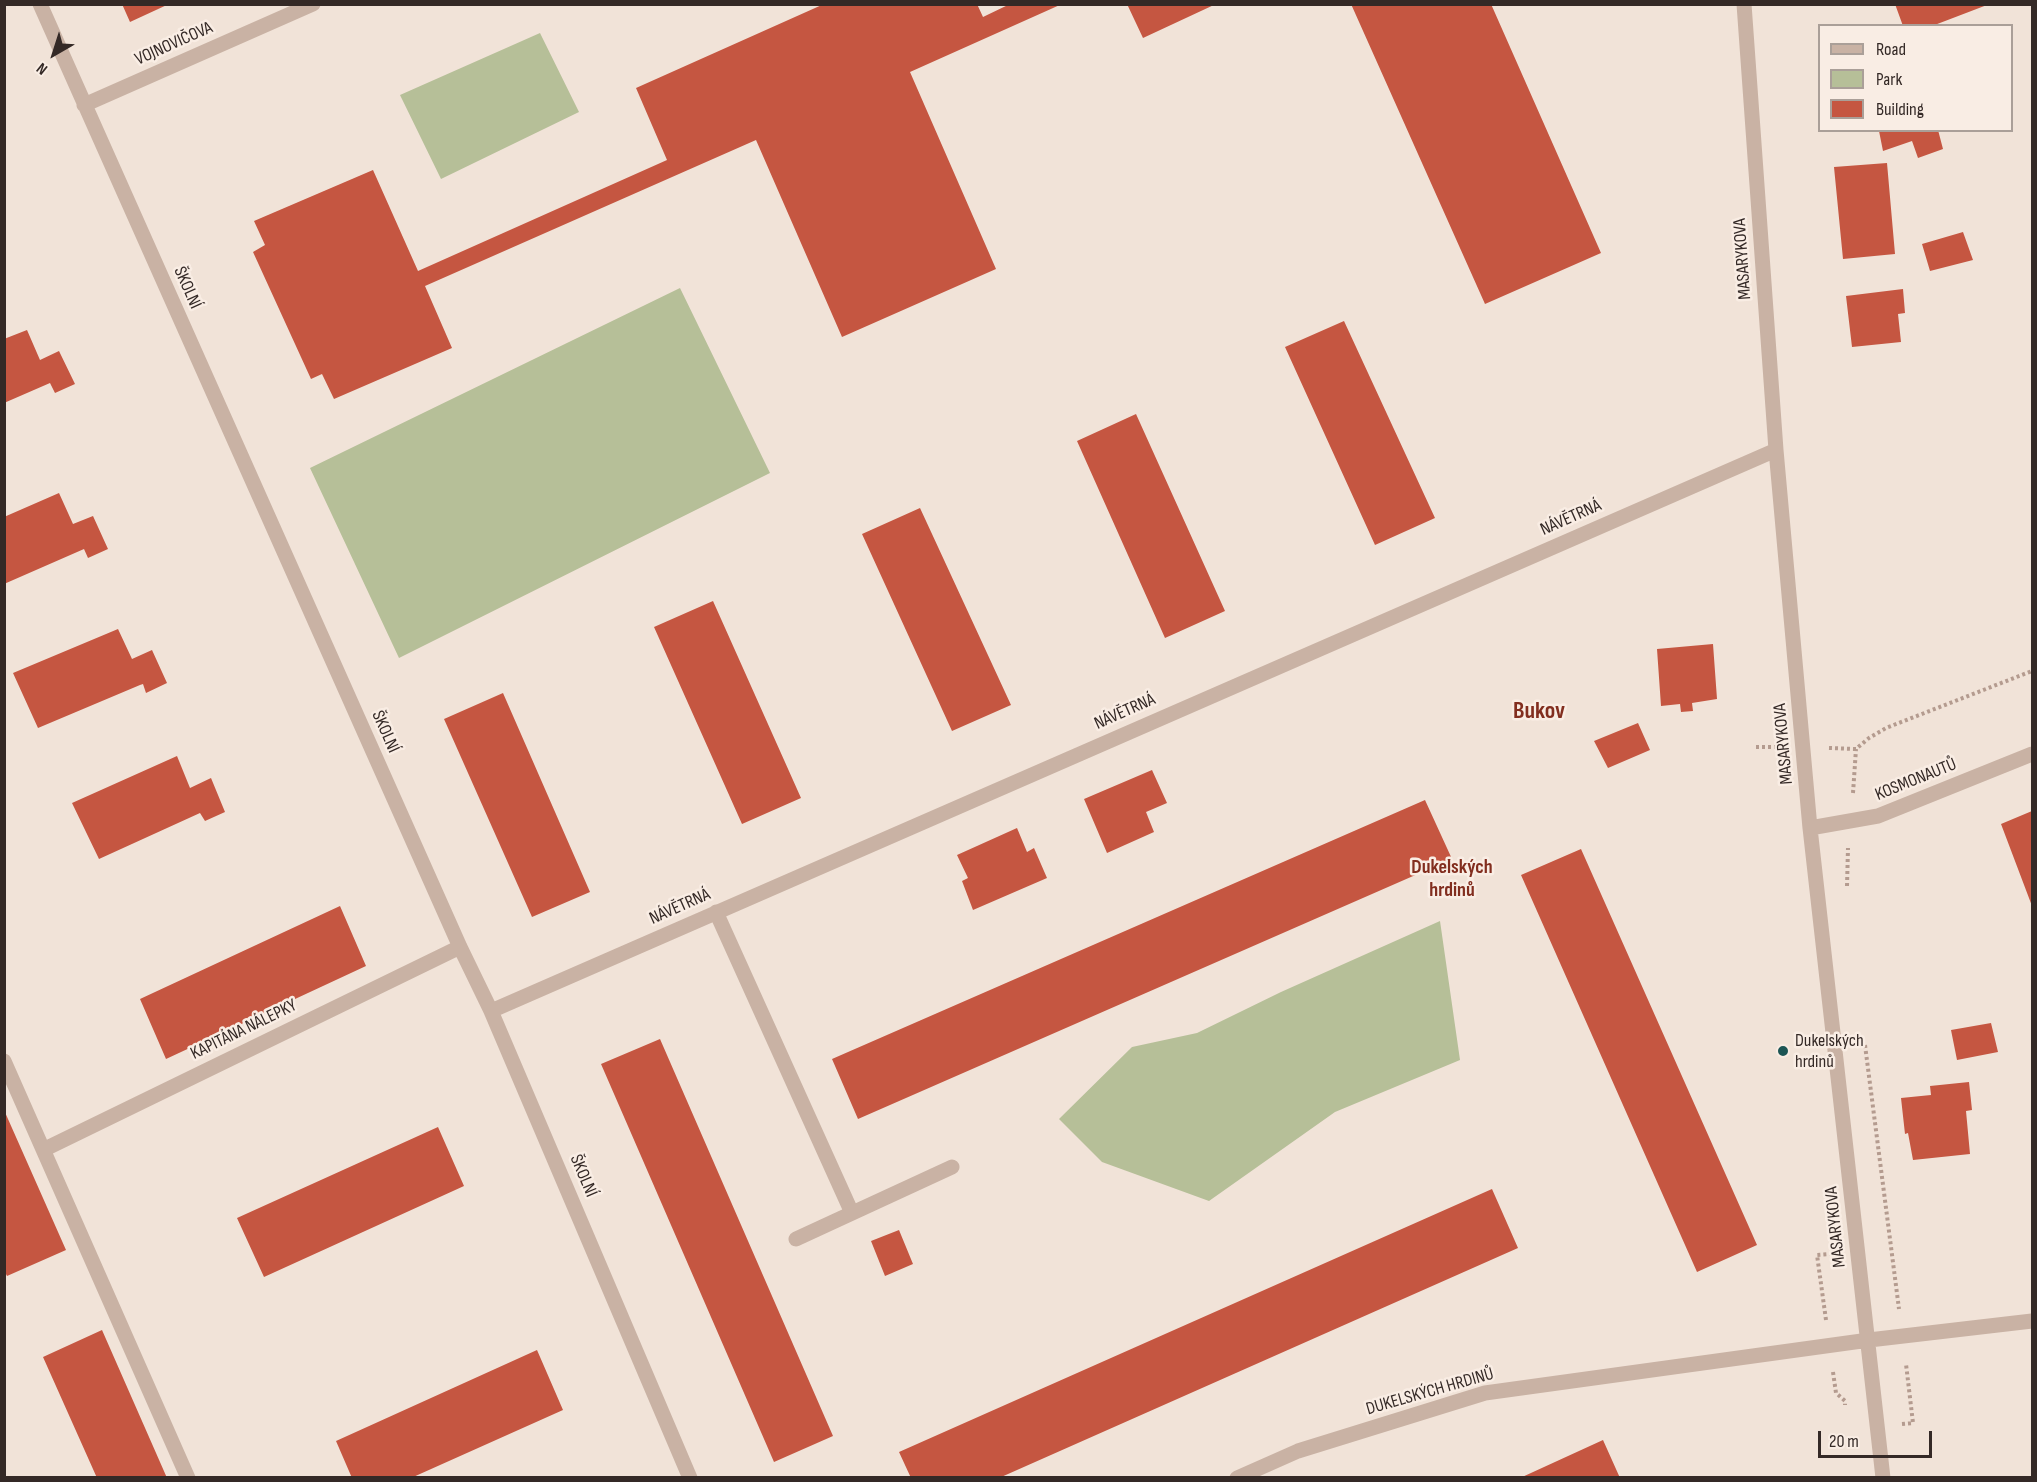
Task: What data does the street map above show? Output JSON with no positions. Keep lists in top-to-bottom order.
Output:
{
  "streets": {
    "street": [
      "VOJNOVIČOVA",
      "MASARYKOVA",
      "ŠKOLNÍ",
      "NÁVĚTRNÁ",
      "KOSMONAUTŮ",
      "KAPITÁNA NÁLEPKY",
      "DUKELSKÝCH HRDINŮ"
    ]
  },
  "crossings": [
    ["VOJNOVIČOVA", "ŠKOLNÍ"],
    ["MASARYKOVA", "NÁVĚTRNÁ"],
    ["MASARYKOVA", "KOSMONAUTŮ"],
    ["MASARYKOVA", "DUKELSKÝCH HRDINŮ"],
    ["ŠKOLNÍ", "NÁVĚTRNÁ"],
    ["ŠKOLNÍ", "KAPITÁNA NÁLEPKY"]
  ],
  "districts": ["Bukov", "Dukelských hrdinů"],
  "places": ["Dukelských hrdinů"],
  "legend": ["Road", "Park", "Building"],
  "scale_bar": "20 m",
  "north": "bottom left"
}
